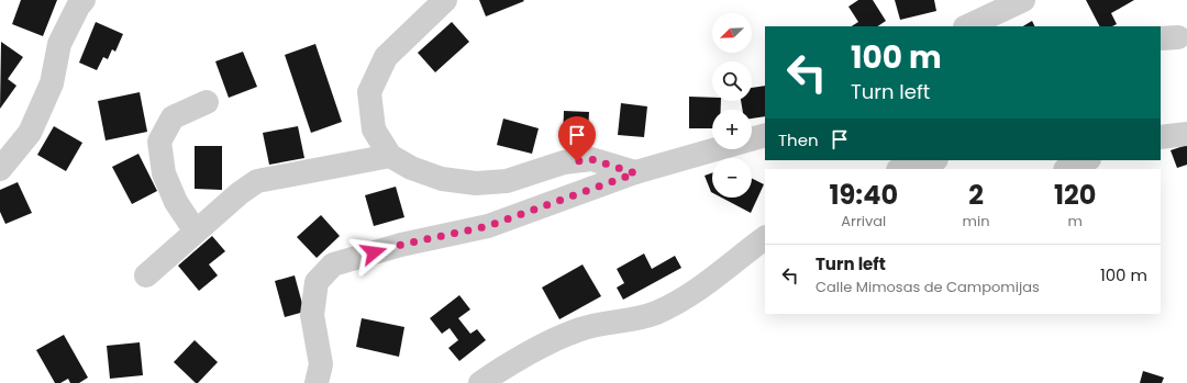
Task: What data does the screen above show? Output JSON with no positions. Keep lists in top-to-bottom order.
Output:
{
  "north": "bottom left",
  "page": {
    "map_buttons": ["+", "−"],
    "turn": ["100 m", "Turn left"],
    "then": "Then",
    "eta": [
      "19:40",
      "Arrival",
      "2",
      "min",
      "120",
      "m"
    ],
    "list": [
      {
        "name": "Turn left",
        "note": "Calle Mimosas de Campomijas",
        "value": "100 m"
      }
    ]
  }
}
